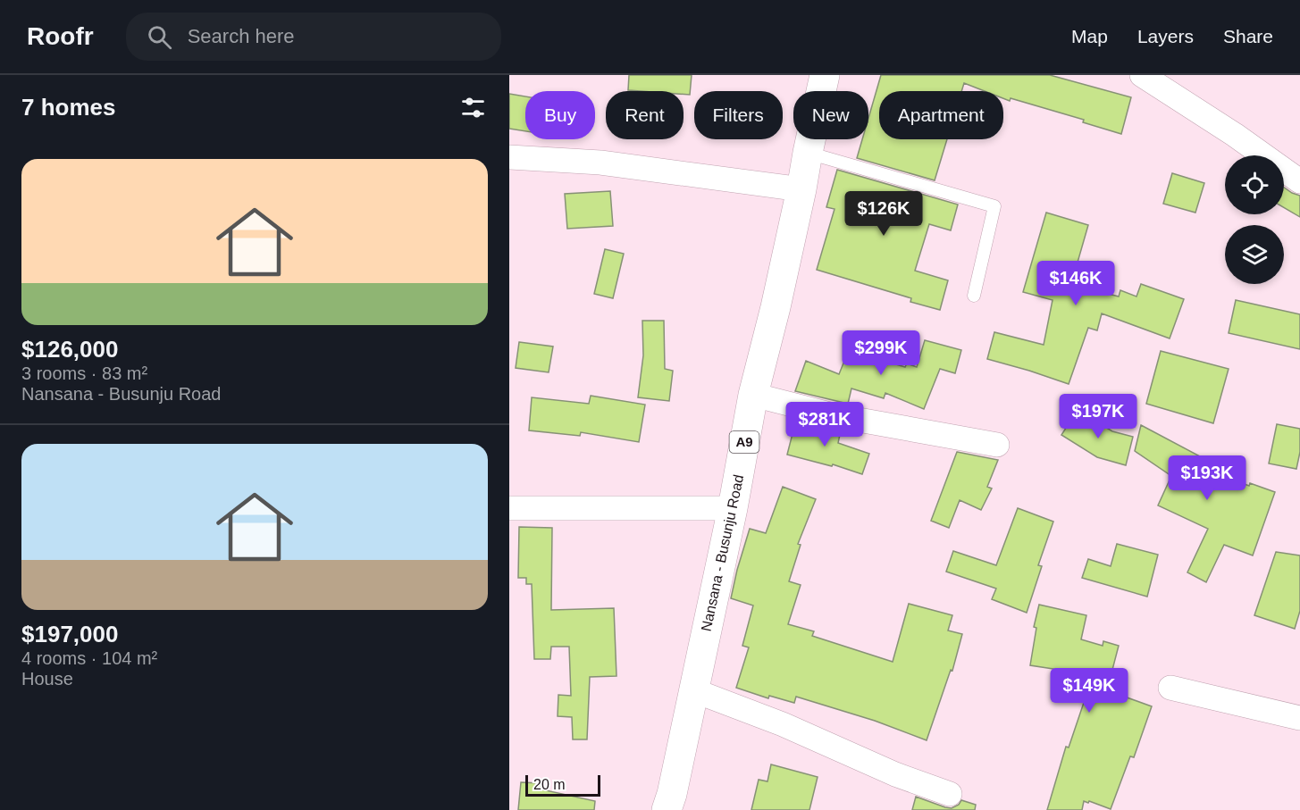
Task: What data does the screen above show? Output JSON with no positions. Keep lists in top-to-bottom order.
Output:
{
  "streets": {
    "main road": ["A9", "Nansana - Busunju Road"]
  },
  "scale_bar": "20 m",
  "page": {
    "header": "Roofr",
    "search": "Search here",
    "nav": ["Map", "Layers", "Share"],
    "heading": "7 homes",
    "chip": [
      "Buy",
      "Rent",
      "Filters",
      "New",
      "Apartment"
    ],
    "list": [
      {
        "name": "$126,000",
        "note": "3 rooms · 83 m² · Nansana - Busunju Road"
      },
      {
        "name": "$197,000",
        "note": "4 rooms · 104 m² · House"
      }
    ],
    "price": [
      "$126K",
      "$146K",
      "$299K",
      "$197K",
      "$281K",
      "$193K",
      "$149K"
    ],
    "scale": "20 m"
  }
}
